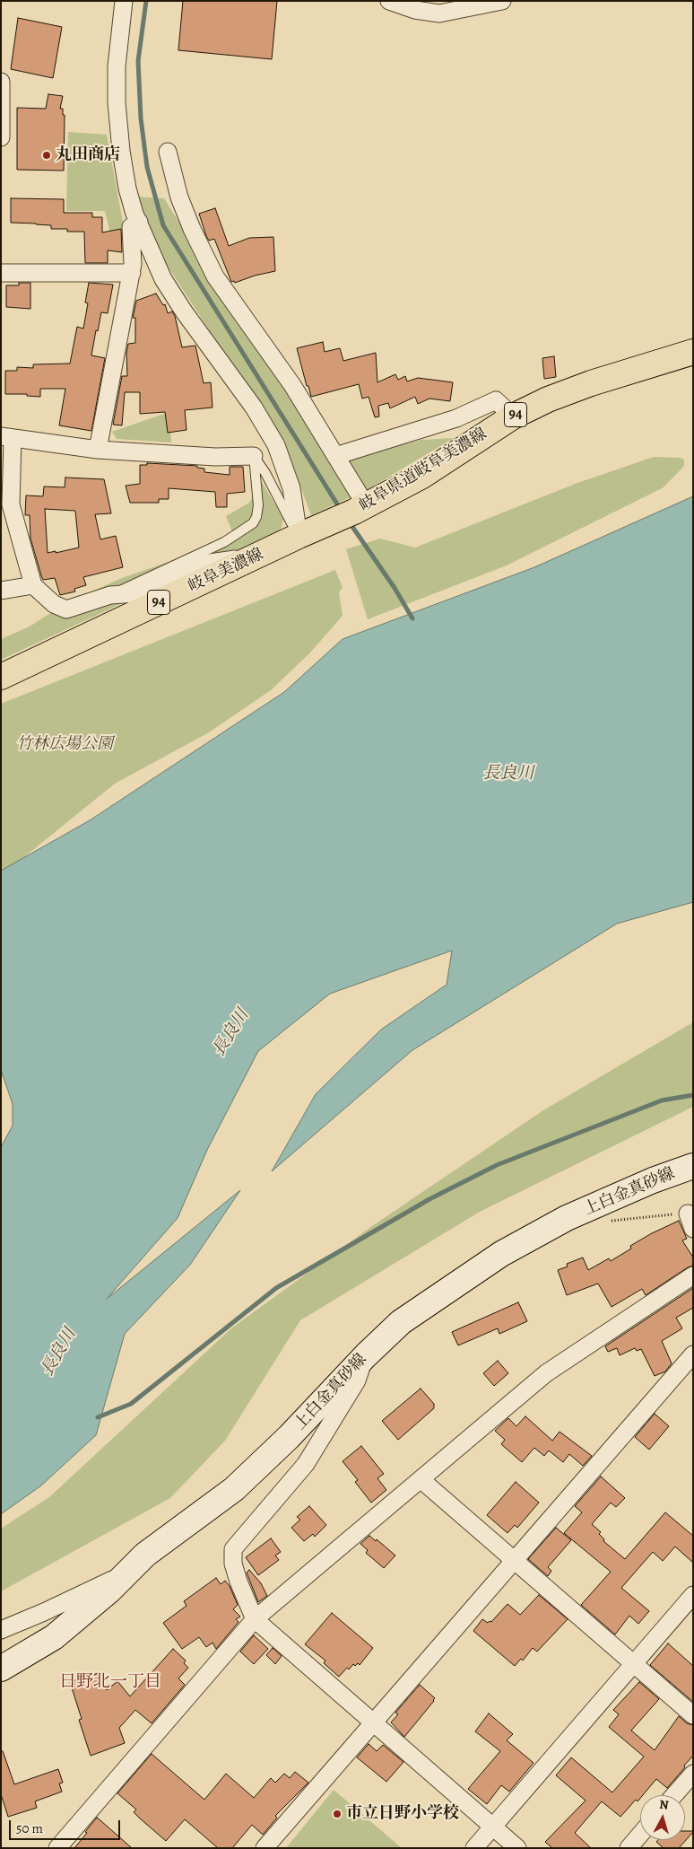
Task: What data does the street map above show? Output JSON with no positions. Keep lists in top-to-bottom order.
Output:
{
  "streets": {
    "main road": [
      "94",
      "岐阜県道岐阜美濃線",
      "岐阜美濃線",
      "上白金真砂線"
    ]
  },
  "crossings": [
    ["岐阜県道岐阜美濃線", "岐阜美濃線"]
  ],
  "districts": ["日野北一丁目"],
  "water": ["長良川"],
  "parks": ["竹林広場公園"],
  "places": ["丸田商店", "市立日野小学校"],
  "scale_bar": "50 m",
  "north": "top"
}
